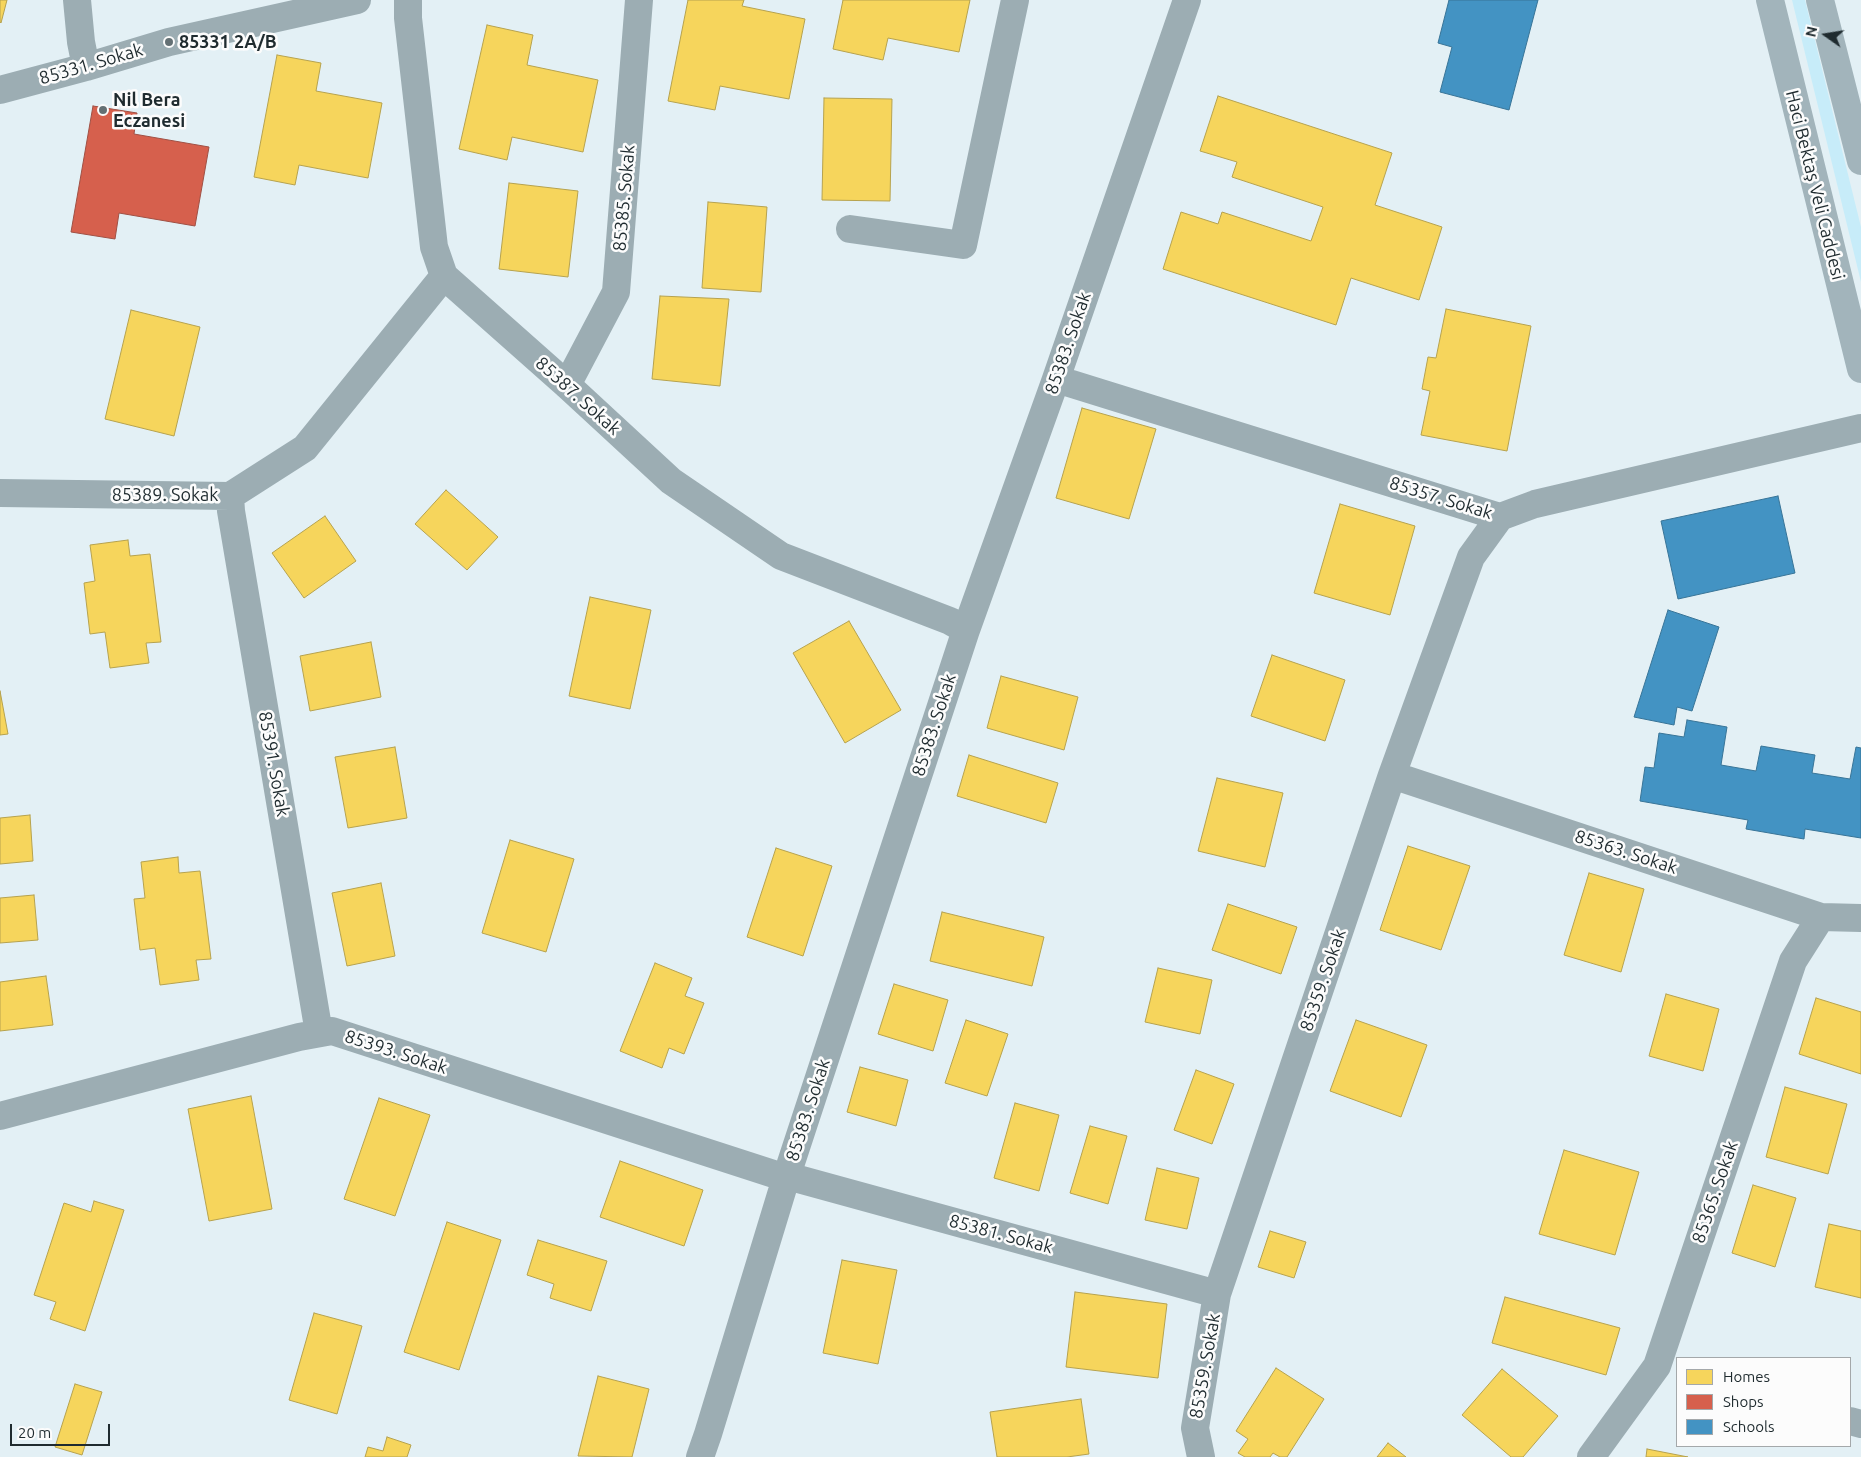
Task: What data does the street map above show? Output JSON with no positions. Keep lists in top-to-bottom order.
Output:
{
  "streets": {
    "main road": ["Haci Bektaş Veli Caddesi"],
    "street": [
      "85331. Sokak",
      "85385. Sokak",
      "85383. Sokak",
      "85387. Sokak",
      "85389. Sokak",
      "85357. Sokak",
      "85391. Sokak",
      "85363. Sokak",
      "85359. Sokak",
      "85393. Sokak",
      "85365. Sokak",
      "85381. Sokak"
    ]
  },
  "crossings": [
    ["85385. Sokak", "85387. Sokak"],
    ["85383. Sokak", "85387. Sokak"],
    ["85383. Sokak", "85357. Sokak"],
    ["85383. Sokak", "85393. Sokak"],
    ["85383. Sokak", "85381. Sokak"],
    ["85387. Sokak", "85389. Sokak"],
    ["85389. Sokak", "85391. Sokak"],
    ["85357. Sokak", "85359. Sokak"],
    ["85391. Sokak", "85393. Sokak"],
    ["85363. Sokak", "85359. Sokak"],
    ["85363. Sokak", "85365. Sokak"],
    ["85359. Sokak", "85381. Sokak"],
    ["85393. Sokak", "85381. Sokak"]
  ],
  "places": ["85331 2A/B", "Nil Bera Eczanesi"],
  "legend": ["Homes", "Shops", "Schools"],
  "scale_bar": "20 m",
  "north": "left"
}
